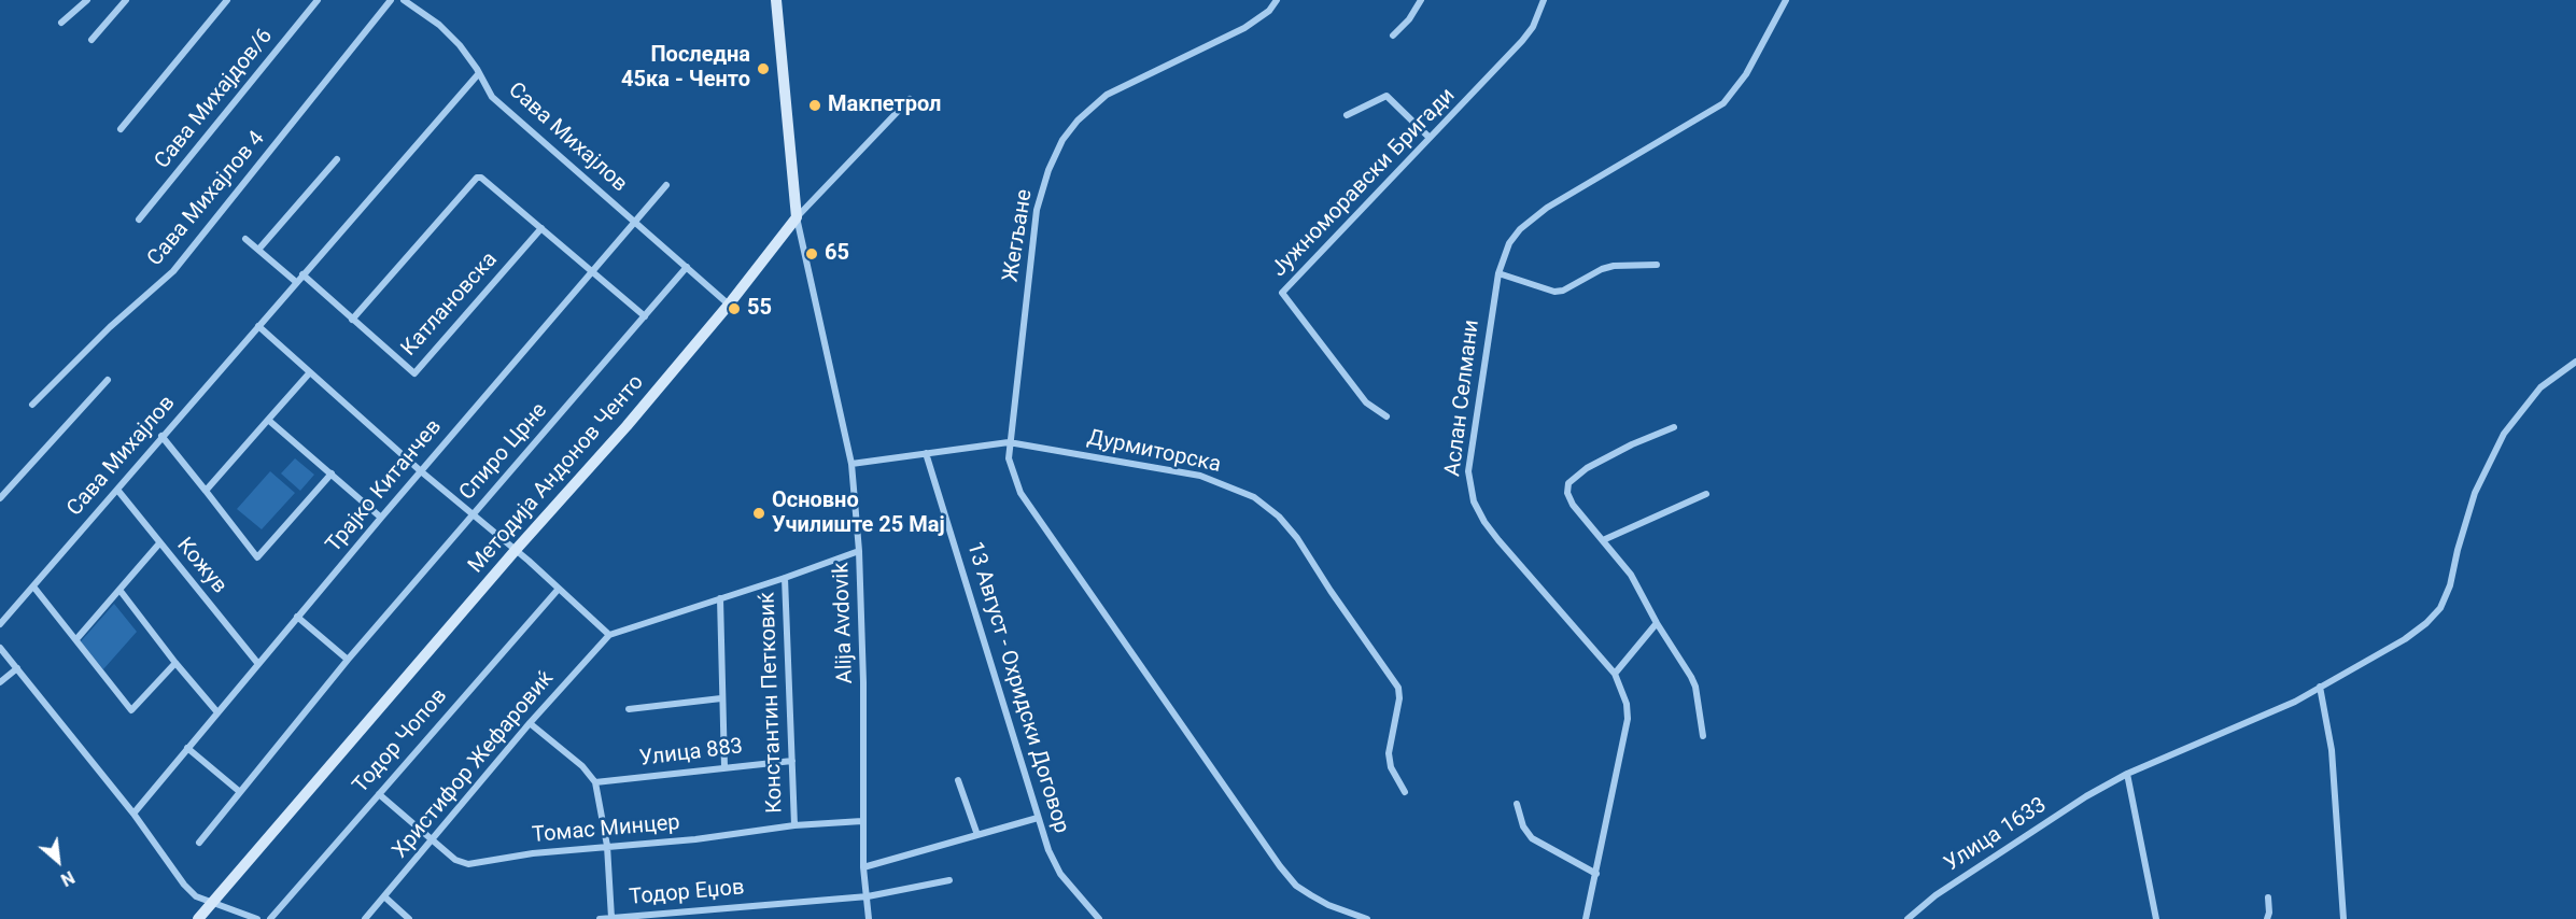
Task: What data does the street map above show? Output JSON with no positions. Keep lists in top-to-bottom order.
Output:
{
  "streets": {
    "main road": ["Методија Андонов Ченто"],
    "street": [
      "Сава Михајдов/6",
      "Сава Михајлов",
      "Јужноморавски Бригади",
      "Сава Михајлов 4",
      "Жегљане",
      "Катлановска",
      "Аслан Селмани",
      "Спиро Црне",
      "Дурмиторска",
      "Трајко Китанчев",
      "Кожув",
      "Alija Avdovik",
      "13 Август - Охридски Договор",
      "Константин Петковиќ",
      "Тодор Чопов",
      "Улица 883",
      "Христифор Жефаровиќ",
      "Томас Минцер",
      "Улица 1633",
      "Тодор Еџов"
    ]
  },
  "crossings": [
    ["Сава Михајлов", "Катлановска"],
    ["Сава Михајлов", "Спиро Црне"],
    ["Сава Михајлов", "Методија Андонов Ченто"],
    ["Сава Михајлов", "Трајко Китанчев"],
    ["Сава Михајлов", "Кожув"],
    ["Жегљане", "Дурмиторска"],
    ["Дурмиторска", "Alija Avdovik"],
    ["Дурмиторска", "13 Август - Охридски Договор"],
    ["Методија Андонов Ченто", "Alija Avdovik"],
    ["Трајко Китанчев", "Кожув"],
    ["Alija Avdovik", "Томас Минцер"],
    ["Alija Avdovik", "Тодор Еџов"],
    ["Константин Петковиќ", "Улица 883"],
    ["Константин Петковиќ", "Томас Минцер"],
    ["Тодор Чопов", "Томас Минцер"],
    ["Улица 883", "Тодор Еџов"],
    ["Христифор Жефаровиќ", "Томас Минцер"],
    ["Томас Минцер", "Тодор Еџов"]
  ],
  "places": [
    "Последна 45ка - Ченто",
    "Макпетрол",
    "65",
    "55",
    "Основно Училиште 25 Мај"
  ],
  "north": "bottom right"
}
